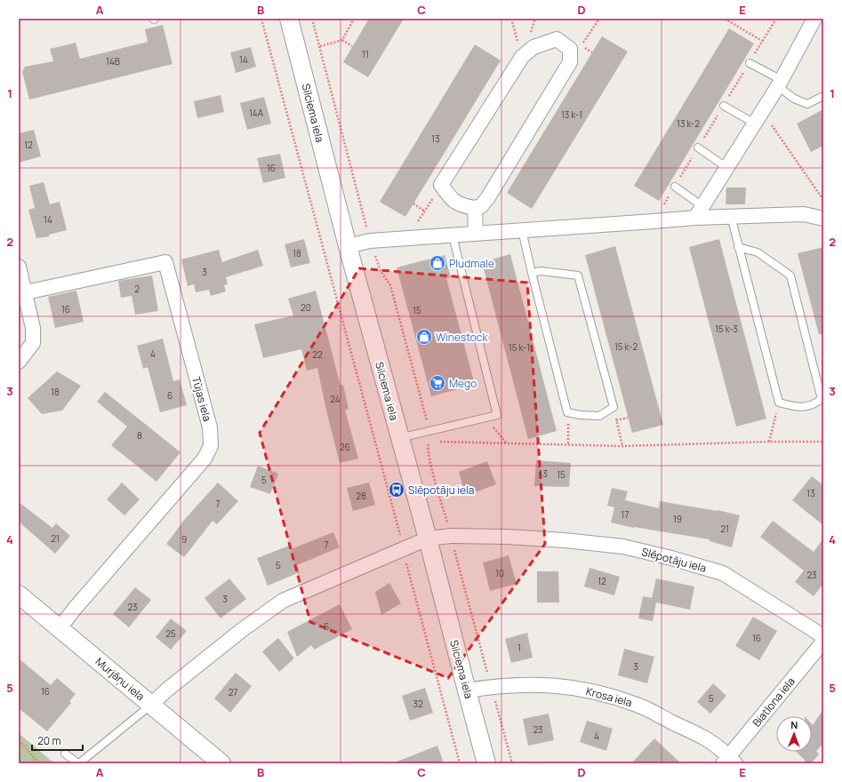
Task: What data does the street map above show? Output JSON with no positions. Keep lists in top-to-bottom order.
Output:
{
  "streets": {
    "street": [
      "Silciema iela",
      "Tūjas iela",
      "Slēpotāju iela",
      "Murjāņu iela",
      "Krosa iela",
      "Biatlona iela"
    ]
  },
  "crossings": [
    ["Silciema iela", "Slēpotāju iela"],
    ["Silciema iela", "Krosa iela"],
    ["Tūjas iela", "Murjāņu iela"],
    ["Slēpotāju iela", "Murjāņu iela"],
    ["Krosa iela", "Biatlona iela"]
  ],
  "places": {
    "shop": ["Pludmale", "Winestock"],
    "supermarket": ["Mego"],
    "bus stop": ["Slēpotāju iela"]
  },
  "house_numbers": [
    "11",
    "14",
    "14B",
    "14A",
    "13 k-1",
    "13 k-2",
    "13",
    "12",
    "16",
    "14",
    "18",
    "3",
    "2",
    "20",
    "16",
    "15",
    "15 k-3",
    "15 k-2",
    "15 k-1",
    "4",
    "22",
    "18",
    "6",
    "24",
    "8",
    "26",
    "13",
    "15",
    "5",
    "13",
    "28",
    "7",
    "17",
    "19",
    "21",
    "21",
    "9",
    "7",
    "5",
    "10",
    "23",
    "12",
    "3",
    "23",
    "6",
    "25",
    "16",
    "1",
    "3",
    "16",
    "27",
    "5",
    "32",
    "23",
    "4"
  ],
  "scale_bar": "20 m",
  "north": "top",
  "grid": {
    "columns": [
      "A",
      "B",
      "C",
      "D",
      "E"
    ],
    "rows": [
      "1",
      "2",
      "3",
      "4",
      "5"
    ]
  }
}
